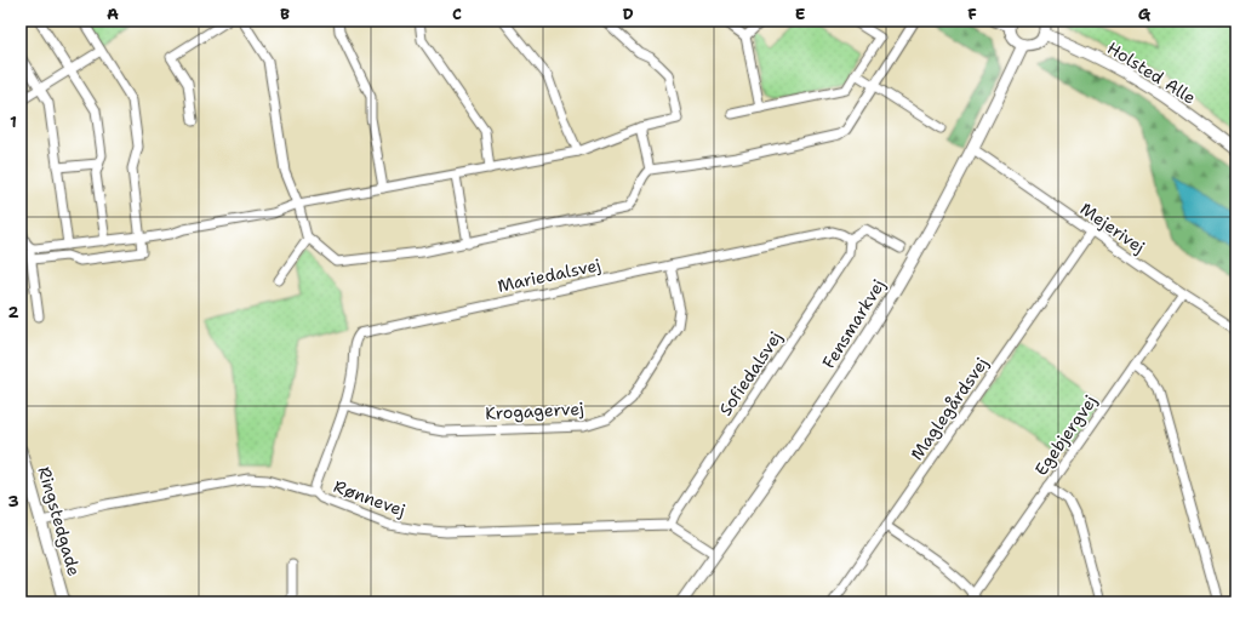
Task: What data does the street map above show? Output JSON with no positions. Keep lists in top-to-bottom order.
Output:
{
  "streets": {
    "street": [
      "Holsted Alle",
      "Mejerivej",
      "Mariedalsvej",
      "Fensmarkvej",
      "Sofiedalsvej",
      "Maglegårdsvej",
      "Krogagervej",
      "Egebjergvej",
      "Rønnevej",
      "Ringstedgade"
    ]
  },
  "crossings": [
    ["Mejerivej", "Fensmarkvej"],
    ["Mejerivej", "Maglegårdsvej"],
    ["Mejerivej", "Egebjergvej"],
    ["Mariedalsvej", "Sofiedalsvej"],
    ["Mariedalsvej", "Krogagervej"],
    ["Mariedalsvej", "Rønnevej"],
    ["Sofiedalsvej", "Rønnevej"],
    ["Rønnevej", "Ringstedgade"]
  ],
  "grid": {
    "columns": [
      "A",
      "B",
      "C",
      "D",
      "E",
      "F",
      "G"
    ],
    "rows": ["1", "2", "3"]
  }
}
